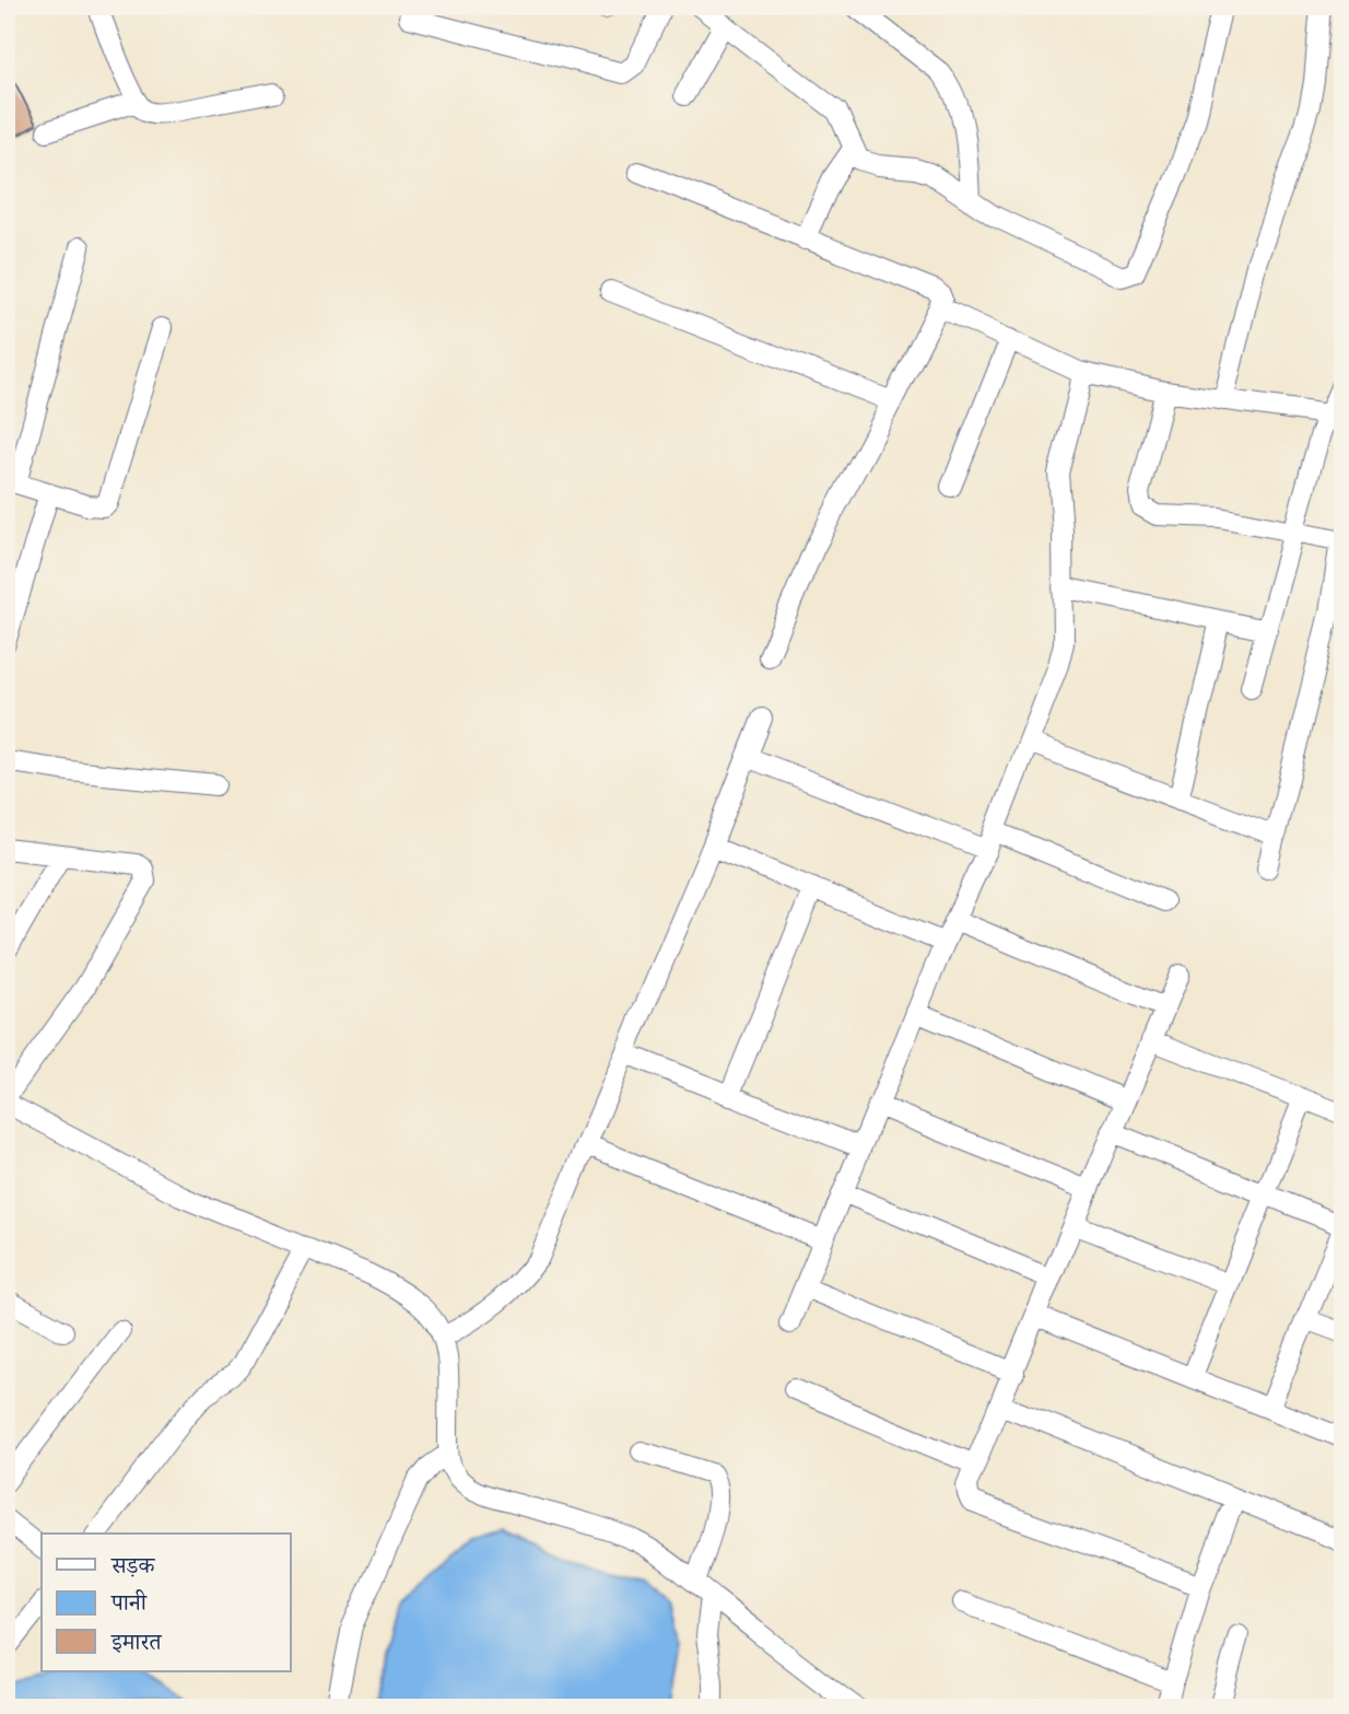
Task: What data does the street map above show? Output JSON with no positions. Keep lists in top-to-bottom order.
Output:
{
  "legend": ["सड़क", "पानी", "इमारत"]
}
